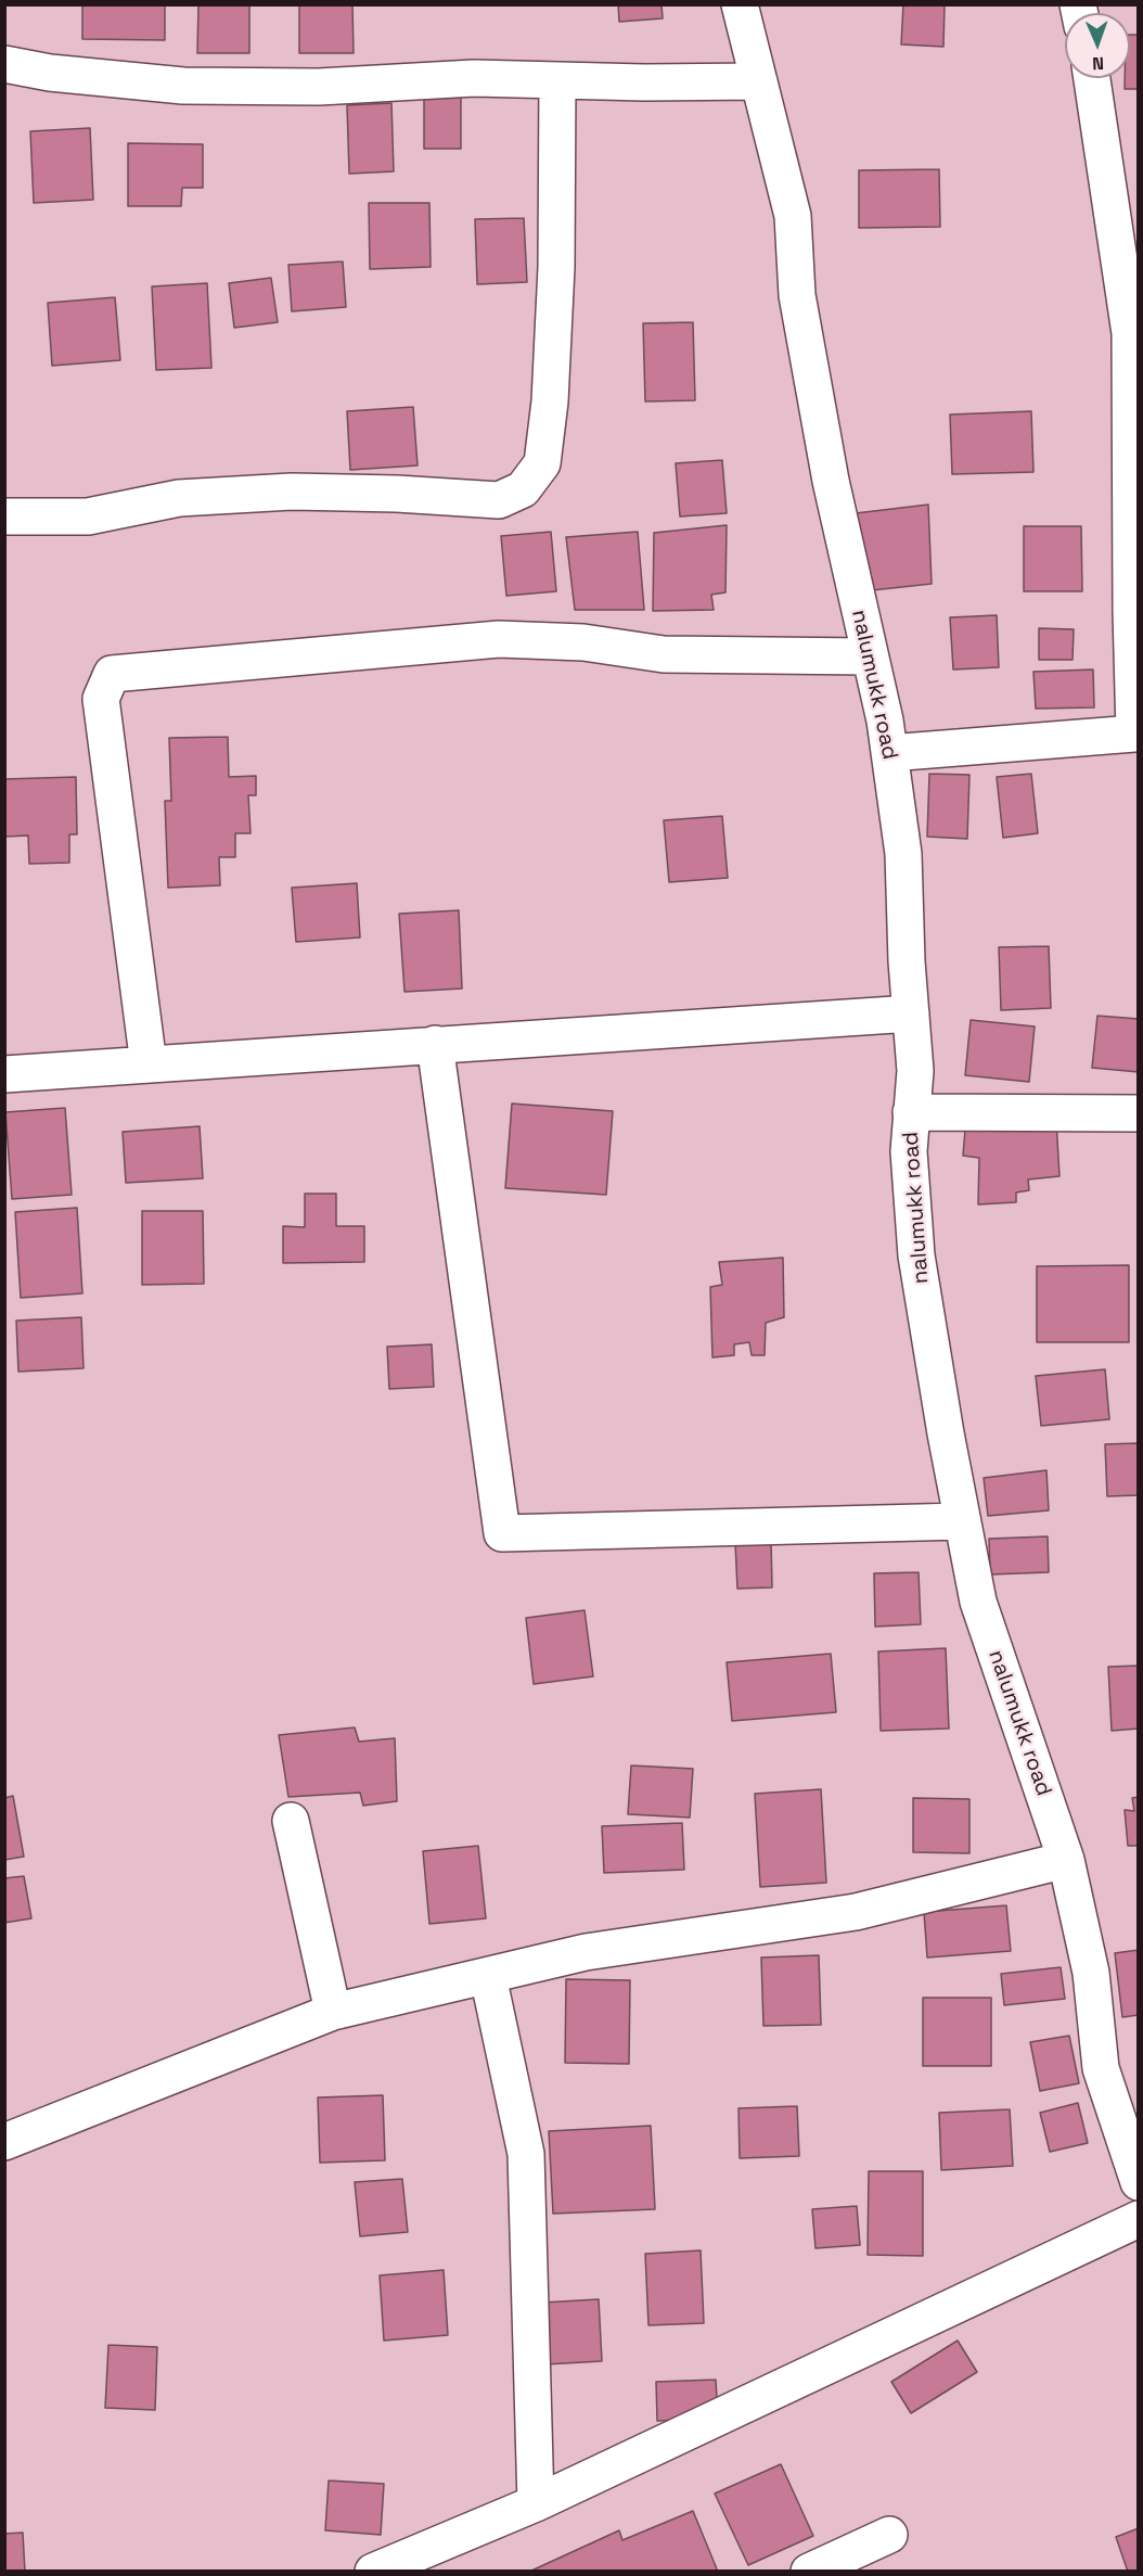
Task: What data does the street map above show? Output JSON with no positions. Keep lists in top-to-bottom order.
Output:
{
  "streets": {
    "street": ["nalumukk road"]
  },
  "north": "bottom"
}
